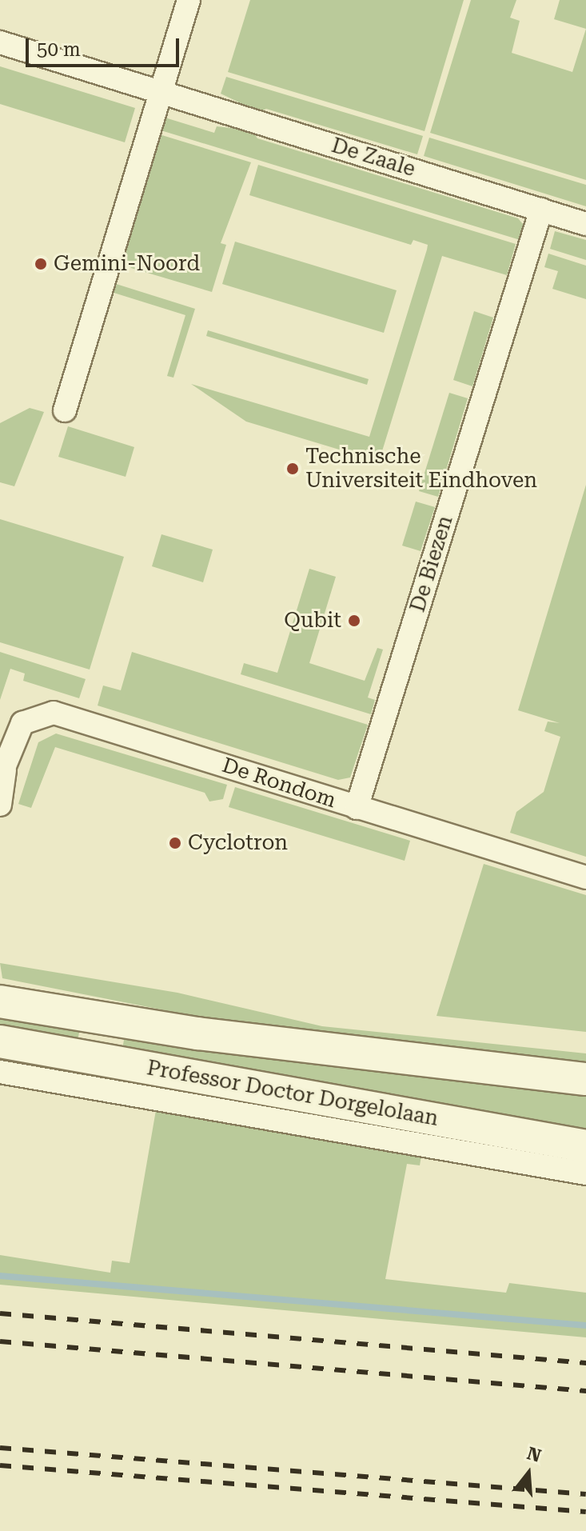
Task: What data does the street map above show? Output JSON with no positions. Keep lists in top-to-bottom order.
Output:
{
  "streets": {
    "main road": ["Professor Doctor Dorgelolaan"],
    "street": ["De Zaale", "De Biezen", "De Rondom"]
  },
  "crossings": [
    ["De Zaale", "De Biezen"],
    ["De Biezen", "De Rondom"]
  ],
  "places": [
    "Gemini-Noord",
    "Technische Universiteit Eindhoven",
    "Qubit",
    "Cyclotron"
  ],
  "scale_bar": "50 m",
  "north": "top"
}
